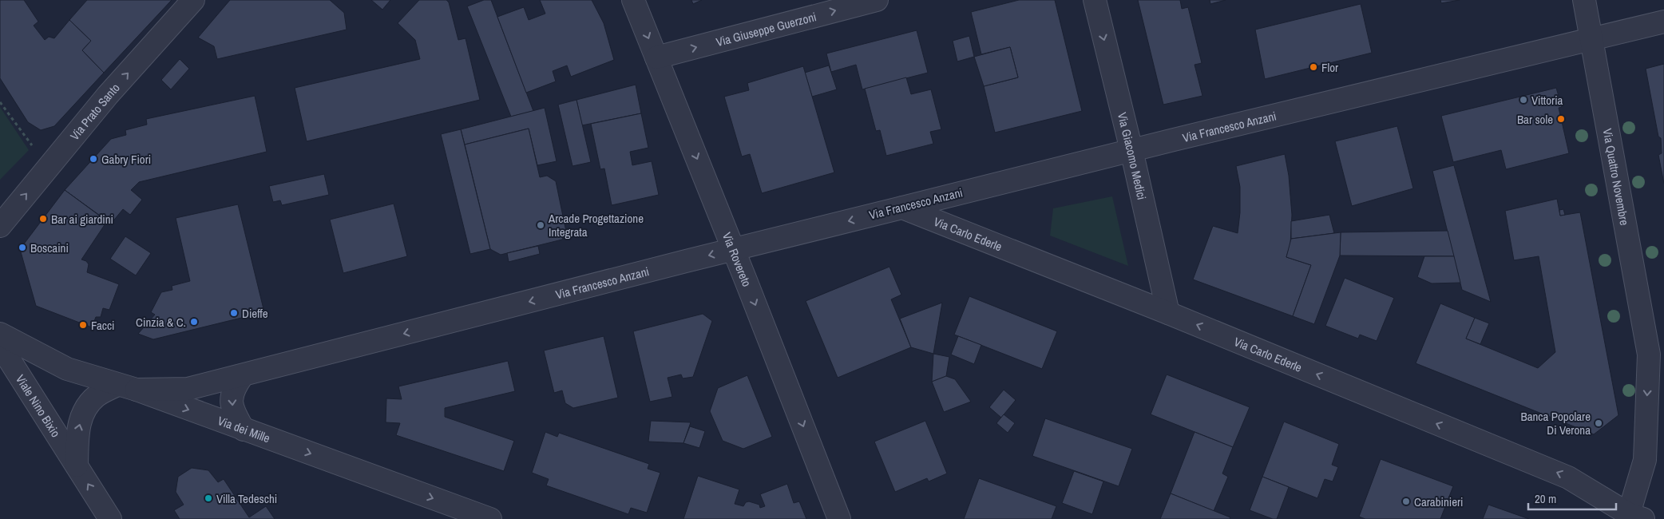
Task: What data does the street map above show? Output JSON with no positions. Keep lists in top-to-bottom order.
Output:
{
  "streets": {
    "street": [
      "Via Giuseppe Guerzoni",
      "Via Prato Santo",
      "Via Francesco Anzani",
      "Via Giacomo Medici",
      "Via Quattro Novembre",
      "Via Carlo Ederle",
      "Via Rovereto",
      "Viale Nino Bixio",
      "Via dei Mille"
    ]
  },
  "crossings": [
    ["Via Giuseppe Guerzoni", "Via Rovereto"],
    ["Via Francesco Anzani", "Via Giacomo Medici"],
    ["Via Francesco Anzani", "Via Quattro Novembre"],
    ["Via Francesco Anzani", "Via Carlo Ederle"],
    ["Via Francesco Anzani", "Via Rovereto"],
    ["Via Francesco Anzani", "Viale Nino Bixio"],
    ["Via Francesco Anzani", "Via dei Mille"],
    ["Via Giacomo Medici", "Via Carlo Ederle"],
    ["Via Quattro Novembre", "Via Carlo Ederle"],
    ["Viale Nino Bixio", "Via dei Mille"]
  ],
  "one_way": [
    "Via Giuseppe Guerzoni",
    "Via Prato Santo",
    "Via Francesco Anzani",
    "Via Giacomo Medici",
    "Via Carlo Ederle",
    "Via Rovereto",
    "Via dei Mille"
  ],
  "places": [
    "Flor",
    "Vittoria",
    "Bar sole",
    "Gabry Fiori",
    "Bar ai giardini",
    "Arcade Progettazione Integrata",
    "Boscaini",
    "Dieffe",
    "Cinzia & C.",
    "Facci",
    "Banca Popolare Di Verona",
    "Villa Tedeschi",
    "Carabinieri"
  ],
  "scale_bar": "20 m"
}
